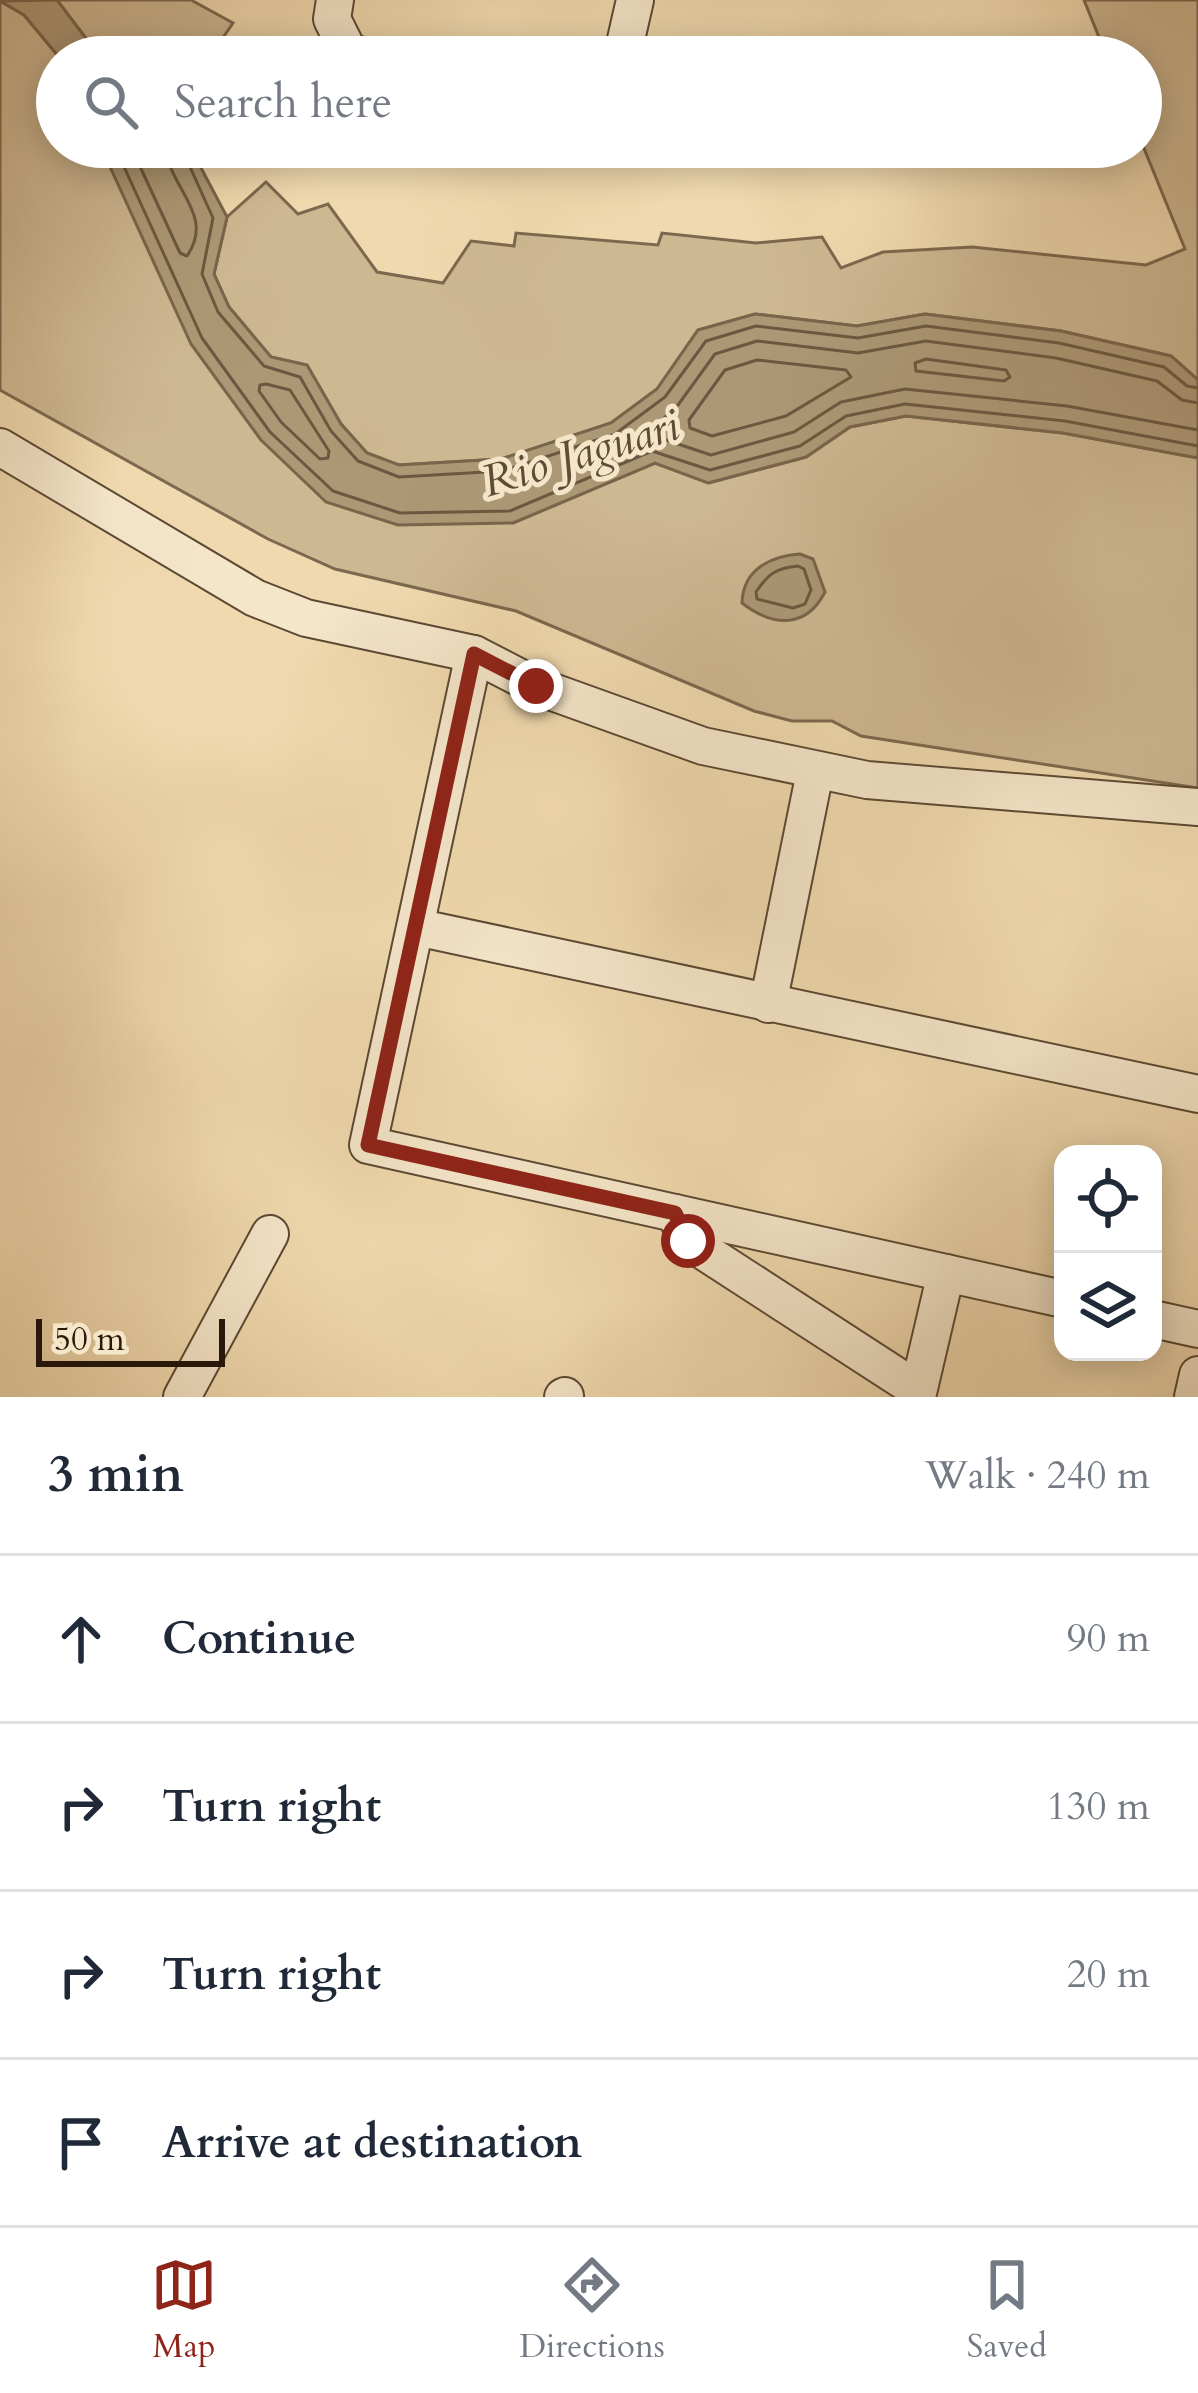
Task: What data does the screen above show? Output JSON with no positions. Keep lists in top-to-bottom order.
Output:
{
  "water": ["Rio Jaguari"],
  "scale_bar": "50 m",
  "page": {
    "search": "Search here",
    "scale": "50 m",
    "heading": ["3 min", "Walk · 240 m"],
    "list": [
      ["Continue", "90 m"],
      ["Turn right", "130 m"],
      ["Turn right", "20 m"],
      "Arrive at destination"
    ],
    "nav": ["Map", "Directions", "Saved"]
  }
}
